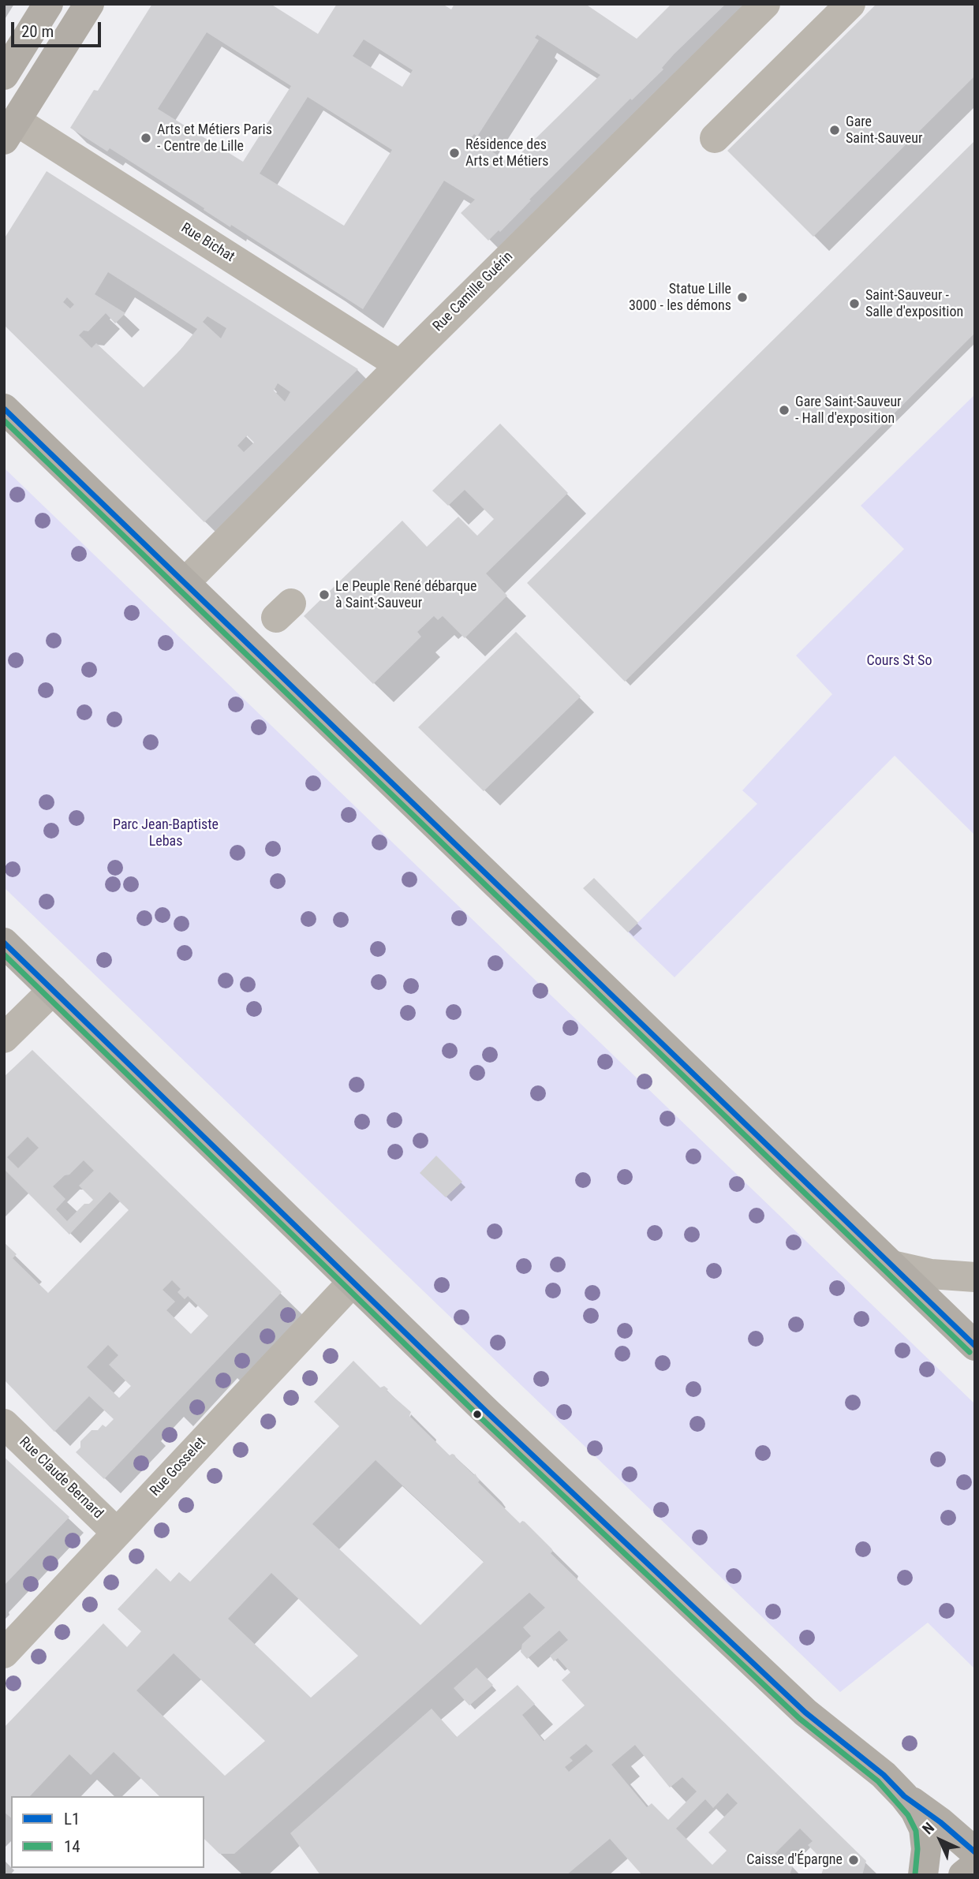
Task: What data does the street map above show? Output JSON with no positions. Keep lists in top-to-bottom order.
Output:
{
  "streets": {
    "street": [
      "Rue Bichat",
      "Rue Camille Guérin",
      "Rue Gosselet",
      "Rue Claude Bernard"
    ]
  },
  "crossings": [
    ["Rue Bichat", "Rue Camille Guérin"],
    ["Rue Gosselet", "Rue Claude Bernard"]
  ],
  "parks": ["Cours St So", "Parc Jean-Baptiste Lebas"],
  "places": [
    "Gare Saint-Sauveur",
    "Arts et Métiers Paris - Centre de Lille",
    "Résidence des Arts et Métiers",
    "Statue Lille 3000 - les démons",
    "Saint-Sauveur - Salle d'exposition",
    "Gare Saint-Sauveur - Hall d'exposition",
    "Le Peuple René débarque à Saint-Sauveur",
    "Caisse d'Épargne"
  ],
  "lines": ["transit line L1", "transit line 14"],
  "legend": ["L1", "14"],
  "scale_bar": "20 m",
  "north": "top left"
}
